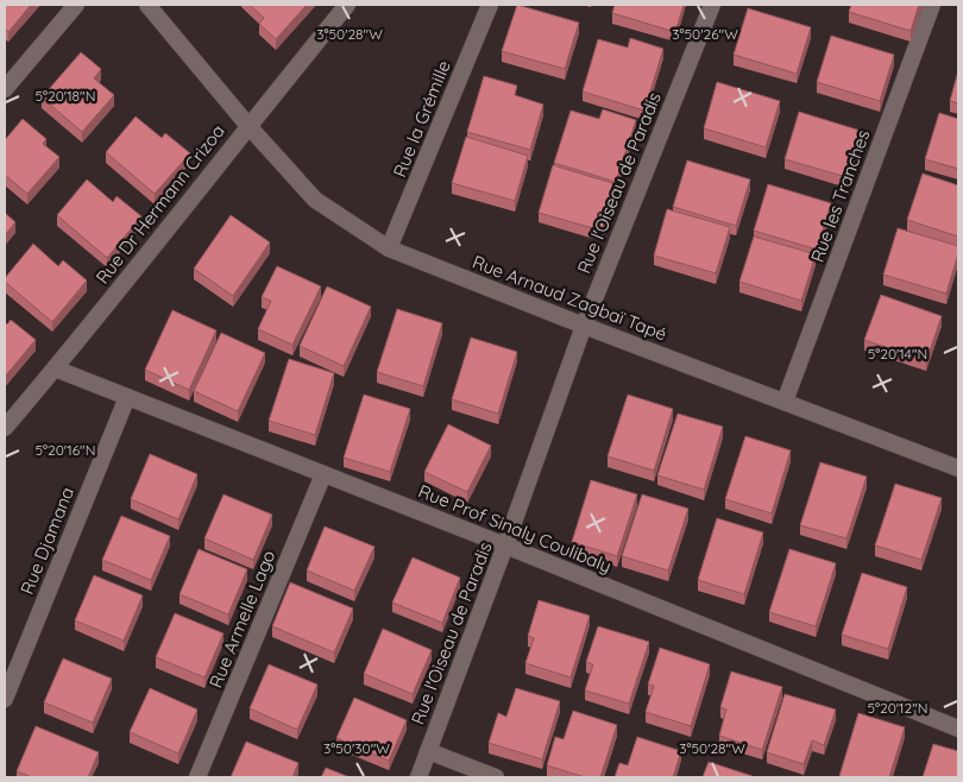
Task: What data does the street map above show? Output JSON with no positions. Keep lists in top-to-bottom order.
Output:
{
  "streets": {
    "street": [
      "Rue la Grémille",
      "Rue l'Oiseau de Paradis",
      "Rue les Tranches",
      "Rue Dr Hermann Crizoa",
      "Rue Arnaud Zagbaï Tapé",
      "Rue Prof Sinaly Coulibaly",
      "Rue Djamana",
      "Rue Armelle Lago"
    ]
  },
  "crossings": [
    ["Rue la Grémille", "Rue Arnaud Zagbaï Tapé"],
    ["Rue l'Oiseau de Paradis", "Rue Arnaud Zagbaï Tapé"],
    ["Rue l'Oiseau de Paradis", "Rue Prof Sinaly Coulibaly"],
    ["Rue les Tranches", "Rue Arnaud Zagbaï Tapé"],
    ["Rue Dr Hermann Crizoa", "Rue Arnaud Zagbaï Tapé"],
    ["Rue Dr Hermann Crizoa", "Rue Prof Sinaly Coulibaly"],
    ["Rue Prof Sinaly Coulibaly", "Rue Djamana"],
    ["Rue Prof Sinaly Coulibaly", "Rue Armelle Lago"]
  ],
  "coordinates": [
    "3°50'26\"W",
    "3°50'28\"W",
    "5°20'18\"N",
    "5°20'14\"N",
    "5°20'16\"N",
    "5°20'12\"N",
    "3°50'30\"W"
  ]
}
